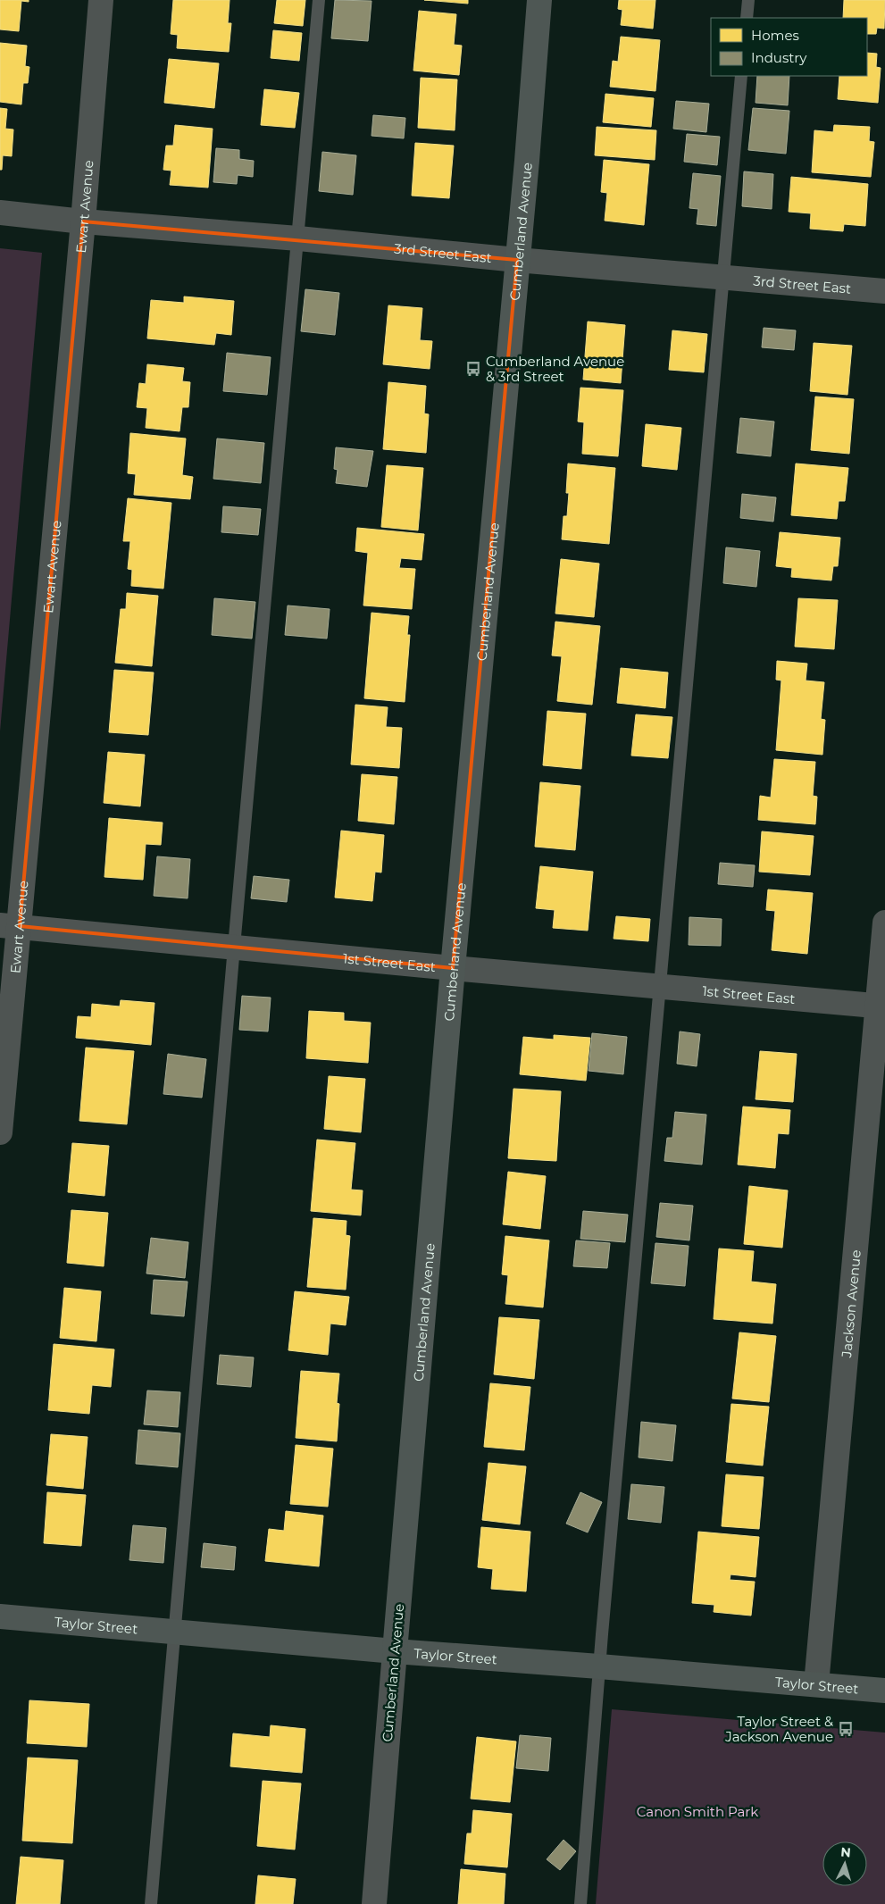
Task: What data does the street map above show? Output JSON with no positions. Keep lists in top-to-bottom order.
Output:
{
  "streets": {
    "main road": ["Cumberland Avenue", "Taylor Street"],
    "street": [
      "Ewart Avenue",
      "3rd Street East",
      "1st Street East",
      "Jackson Avenue"
    ]
  },
  "crossings": [
    ["Ewart Avenue", "3rd Street East"],
    ["Ewart Avenue", "1st Street East"],
    ["Cumberland Avenue", "3rd Street East"],
    ["Cumberland Avenue", "1st Street East"],
    ["Cumberland Avenue", "Taylor Street"],
    ["1st Street East", "Jackson Avenue"],
    ["Jackson Avenue", "Taylor Street"]
  ],
  "parks": ["Canon Smith Park"],
  "places": {
    "bus stop": ["Cumberland Avenue & 3rd Street", "Taylor Street & Jackson Avenue"]
  },
  "legend": ["Homes", "Industry"],
  "north": "top"
}
